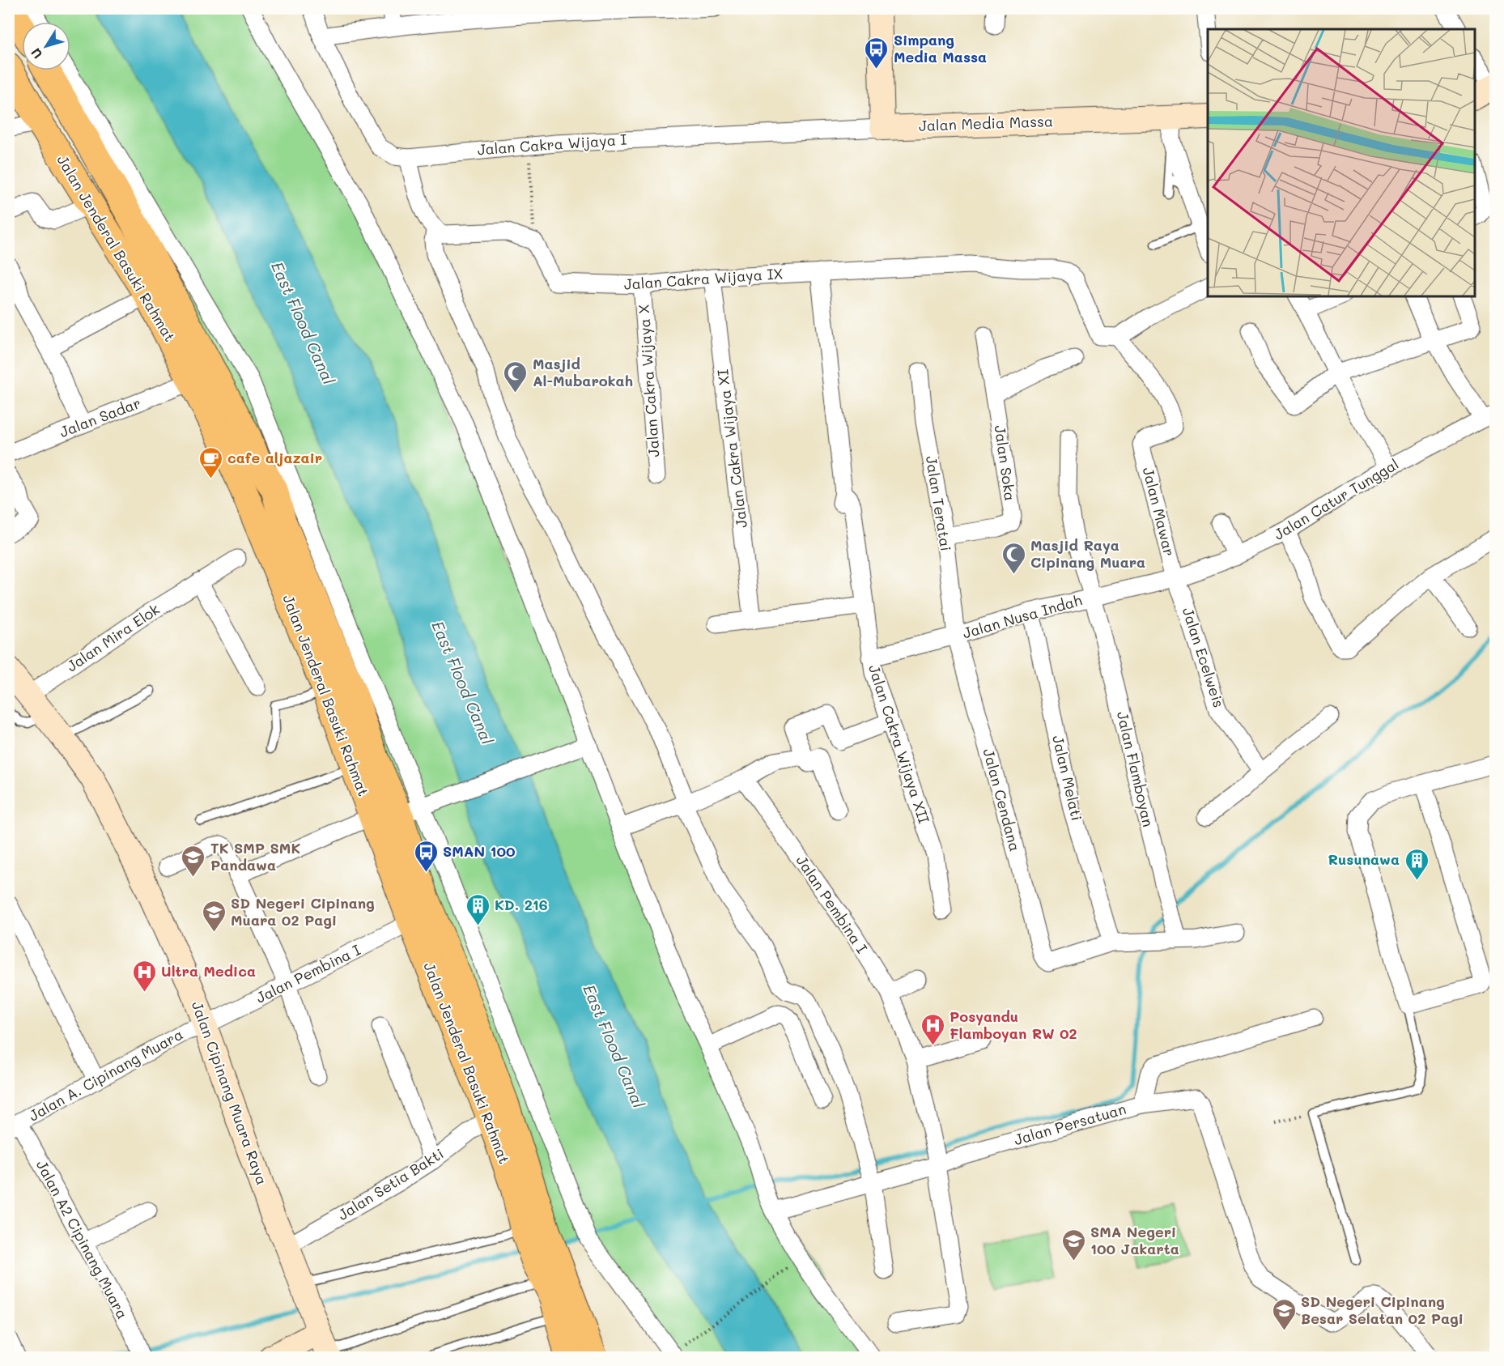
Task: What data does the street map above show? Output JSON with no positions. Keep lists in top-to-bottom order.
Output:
{
  "streets": {
    "main road": ["Jalan Jenderal Basuki Rahmat"],
    "street": [
      "Jalan Media Massa",
      "Jalan Cakra Wijaya I",
      "Jalan Cakra Wijaya IX",
      "Jalan Cakra Wijaya X",
      "Jalan Sadar",
      "Jalan Cakra Wijaya XI",
      "Jalan Soka",
      "Jalan Catur Tunggal",
      "Jalan Teratai",
      "Jalan Mawar",
      "Jalan Nusa Indah",
      "Jalan Mira Elok",
      "Jalan Ecelweis",
      "Jalan Cakra Wijaya XII",
      "Jalan Flamboyan",
      "Jalan Melati",
      "Jalan Cendana",
      "Jalan Pembina I",
      "Jalan A. Cipinang Muara",
      "Jalan Cipinang Muara Raya",
      "Jalan Persatuan",
      "Jalan Setia Bakti",
      "Jalan A2 Cipinang Muara"
    ]
  },
  "crossings": [
    ["Jalan Media Massa", "Jalan Cakra Wijaya I"],
    ["Jalan Jenderal Basuki Rahmat", "Jalan Sadar"],
    ["Jalan Jenderal Basuki Rahmat", "Jalan Pembina I"],
    ["Jalan Jenderal Basuki Rahmat", "Jalan Setia Bakti"],
    ["Jalan Cakra Wijaya IX", "Jalan Cakra Wijaya X"],
    ["Jalan Cakra Wijaya IX", "Jalan Cakra Wijaya XI"],
    ["Jalan Cakra Wijaya IX", "Jalan Mawar"],
    ["Jalan Cakra Wijaya IX", "Jalan Cakra Wijaya XII"],
    ["Jalan Soka", "Jalan Teratai"],
    ["Jalan Catur Tunggal", "Jalan Mawar"],
    ["Jalan Catur Tunggal", "Jalan Nusa Indah"],
    ["Jalan Catur Tunggal", "Jalan Ecelweis"],
    ["Jalan Teratai", "Jalan Nusa Indah"],
    ["Jalan Teratai", "Jalan Cendana"],
    ["Jalan Mawar", "Jalan Nusa Indah"],
    ["Jalan Mawar", "Jalan Ecelweis"],
    ["Jalan Nusa Indah", "Jalan Ecelweis"],
    ["Jalan Nusa Indah", "Jalan Cakra Wijaya XII"],
    ["Jalan Nusa Indah", "Jalan Flamboyan"],
    ["Jalan Nusa Indah", "Jalan Melati"],
    ["Jalan Nusa Indah", "Jalan Cendana"],
    ["Jalan Mira Elok", "Jalan Cipinang Muara Raya"],
    ["Jalan Melati", "Jalan Cendana"],
    ["Jalan Pembina I", "Jalan A. Cipinang Muara"],
    ["Jalan Pembina I", "Jalan Cipinang Muara Raya"],
    ["Jalan Pembina I", "Jalan Persatuan"],
    ["Jalan A. Cipinang Muara", "Jalan Cipinang Muara Raya"],
    ["Jalan A. Cipinang Muara", "Jalan A2 Cipinang Muara"],
    ["Jalan Cipinang Muara Raya", "Jalan Setia Bakti"]
  ],
  "water": ["East Flood Canal"],
  "places": {
    "bus stop": ["Simpang Media Massa", "SMAN 100"],
    "mosque": ["Masjid Al-Mubarokah", "Masjid Raya Cipinang Muara"],
    "cafe": ["cafe aljazair"],
    "school or university": [
      "TK SMP SMK Pandawa",
      "SD Negeri Cipinang Muara 02 Pagi",
      "SMA Negeri 100 Jakarta",
      "SD Negeri Cipinang Besar Selatan 02 Pagi"
    ],
    "building": ["Rusunawa", "KD. 216"],
    "hospital": ["Ultra Medica", "Posyandu Flamboyan RW 02"]
  },
  "north": "bottom left"
}
